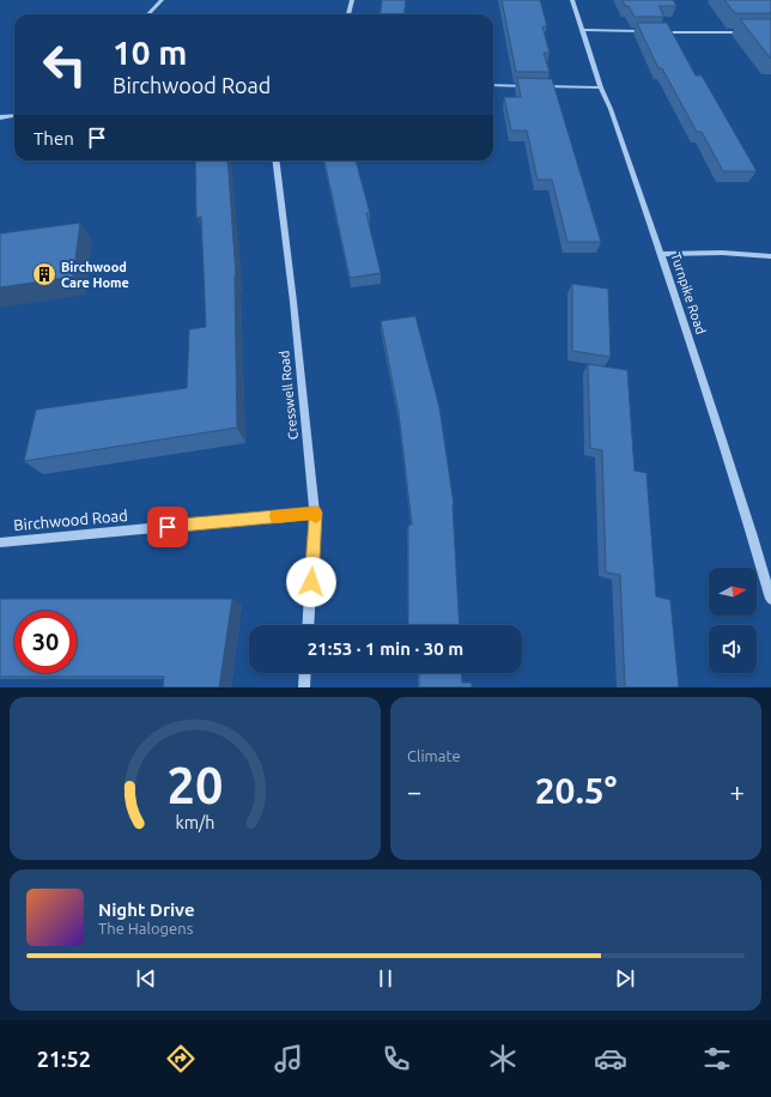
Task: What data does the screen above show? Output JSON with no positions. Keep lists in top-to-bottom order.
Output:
{
  "streets": {
    "street": ["Turnpike Road", "Cresswell Road", "Birchwood Road"]
  },
  "crossings": [
    ["Cresswell Road", "Birchwood Road"]
  ],
  "places": {
    "building": ["Birchwood Care Home"]
  },
  "north": "right",
  "page": {
    "turn": ["10 m", "Birchwood Road"],
    "then": "Then",
    "limit": "30",
    "trip": "21:53 · 1 min · 30 m",
    "tile": "Climate",
    "heat": ["−", "20.5°", "+"],
    "song": ["Night Drive", "The Halogens"],
    "tabs": "21:52",
    "gauge": ["20", "km/h"]
  }
}
